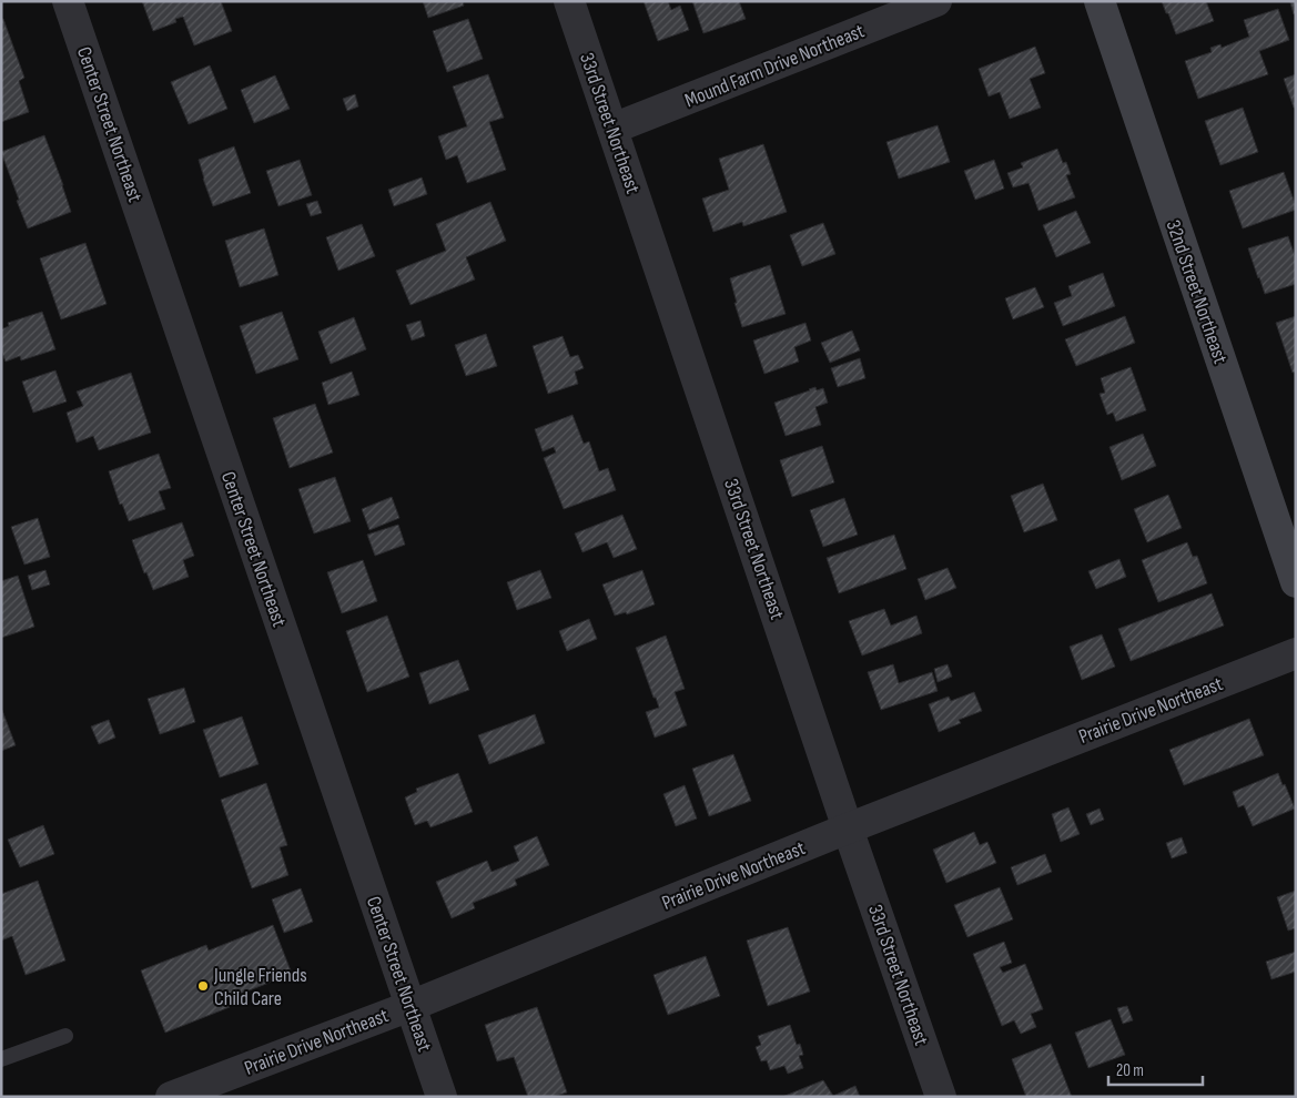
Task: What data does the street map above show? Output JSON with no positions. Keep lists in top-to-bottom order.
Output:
{
  "streets": {
    "main road": ["32nd Street Northeast"],
    "street": [
      "Mound Farm Drive Northeast",
      "33rd Street Northeast",
      "Center Street Northeast",
      "Prairie Drive Northeast"
    ]
  },
  "crossings": [
    ["Mound Farm Drive Northeast", "33rd Street Northeast"],
    ["33rd Street Northeast", "Prairie Drive Northeast"],
    ["Center Street Northeast", "Prairie Drive Northeast"]
  ],
  "places": ["Jungle Friends Child Care"],
  "scale_bar": "20 m"
}
